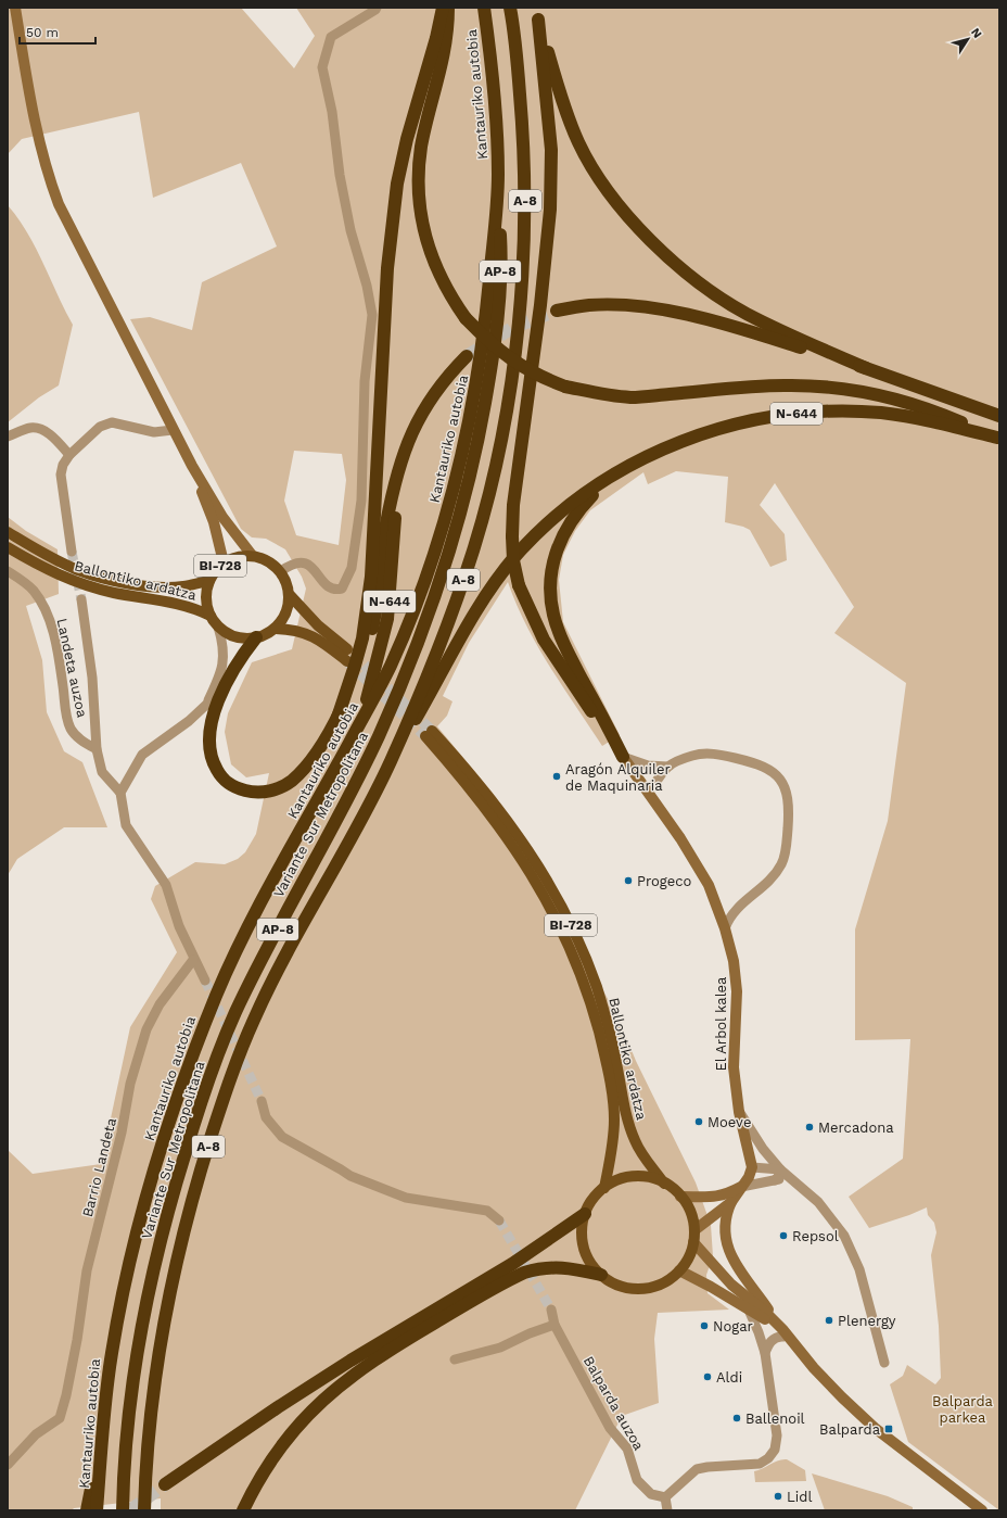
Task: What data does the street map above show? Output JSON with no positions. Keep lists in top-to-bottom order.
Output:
{
  "streets": {
    "highway": [
      "Kantauriko autobia",
      "A-8",
      "AP-8",
      "N-644",
      "Variante Sur Metropolitana"
    ],
    "main road": ["BI-728", "Ballontiko ardatza"],
    "street": [
      "Landeta auzoa",
      "El Arbol kalea",
      "Barrio Landeta",
      "Balparda auzoa"
    ]
  },
  "crossings": [
    ["Kantauriko autobia", "N-644"],
    ["Kantauriko autobia", "Variante Sur Metropolitana"],
    ["A-8", "N-644"],
    ["N-644", "El Arbol kalea"],
    ["BI-728", "Ballontiko ardatza"]
  ],
  "parks": ["Balparda parkea"],
  "places": {
    "other": [
      "Aragón Alquiler de Maquinaria",
      "Progeco",
      "Moeve",
      "Mercadona",
      "Repsol",
      "Plenergy",
      "Nogar",
      "Aldi",
      "Ballenoil",
      "Lidl"
    ],
    "transit": ["Balparda"]
  },
  "scale_bar": "50 m",
  "north": "top right"
}
